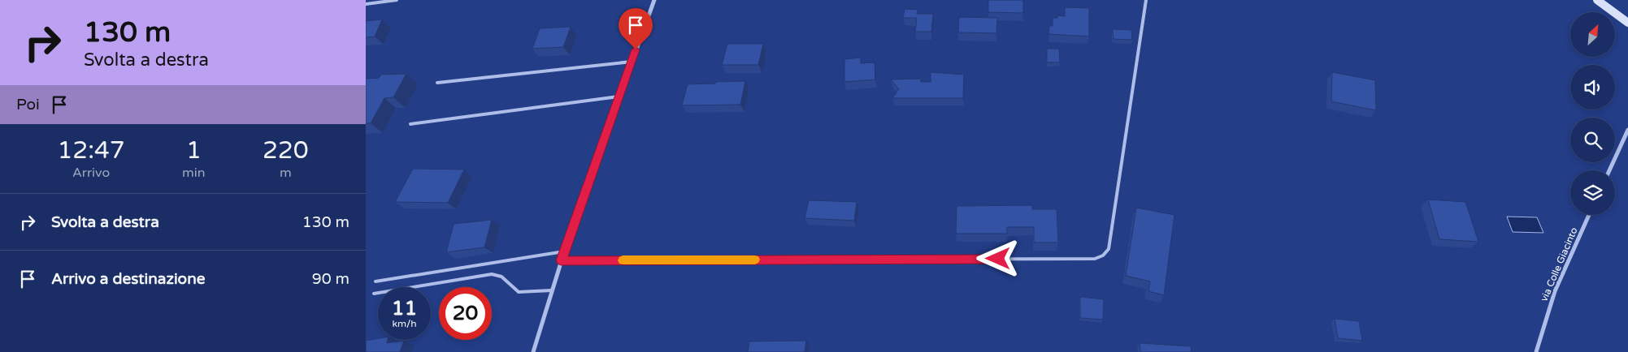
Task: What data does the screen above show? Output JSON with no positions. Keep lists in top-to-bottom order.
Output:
{
  "streets": {
    "street": ["via Colle Giacinto"]
  },
  "north": "top right",
  "page": {
    "turn": ["130 m", "Svolta a destra"],
    "then": "Poi",
    "eta": [
      "12:47",
      "Arrivo",
      "1",
      "min",
      "220",
      "m"
    ],
    "list": [
      {
        "name": "Svolta a destra",
        "value": "130 m"
      },
      {
        "name": "Arrivo a destinazione",
        "value": "90 m"
      }
    ],
    "speed": "11 km/h",
    "limit": "20"
  }
}
